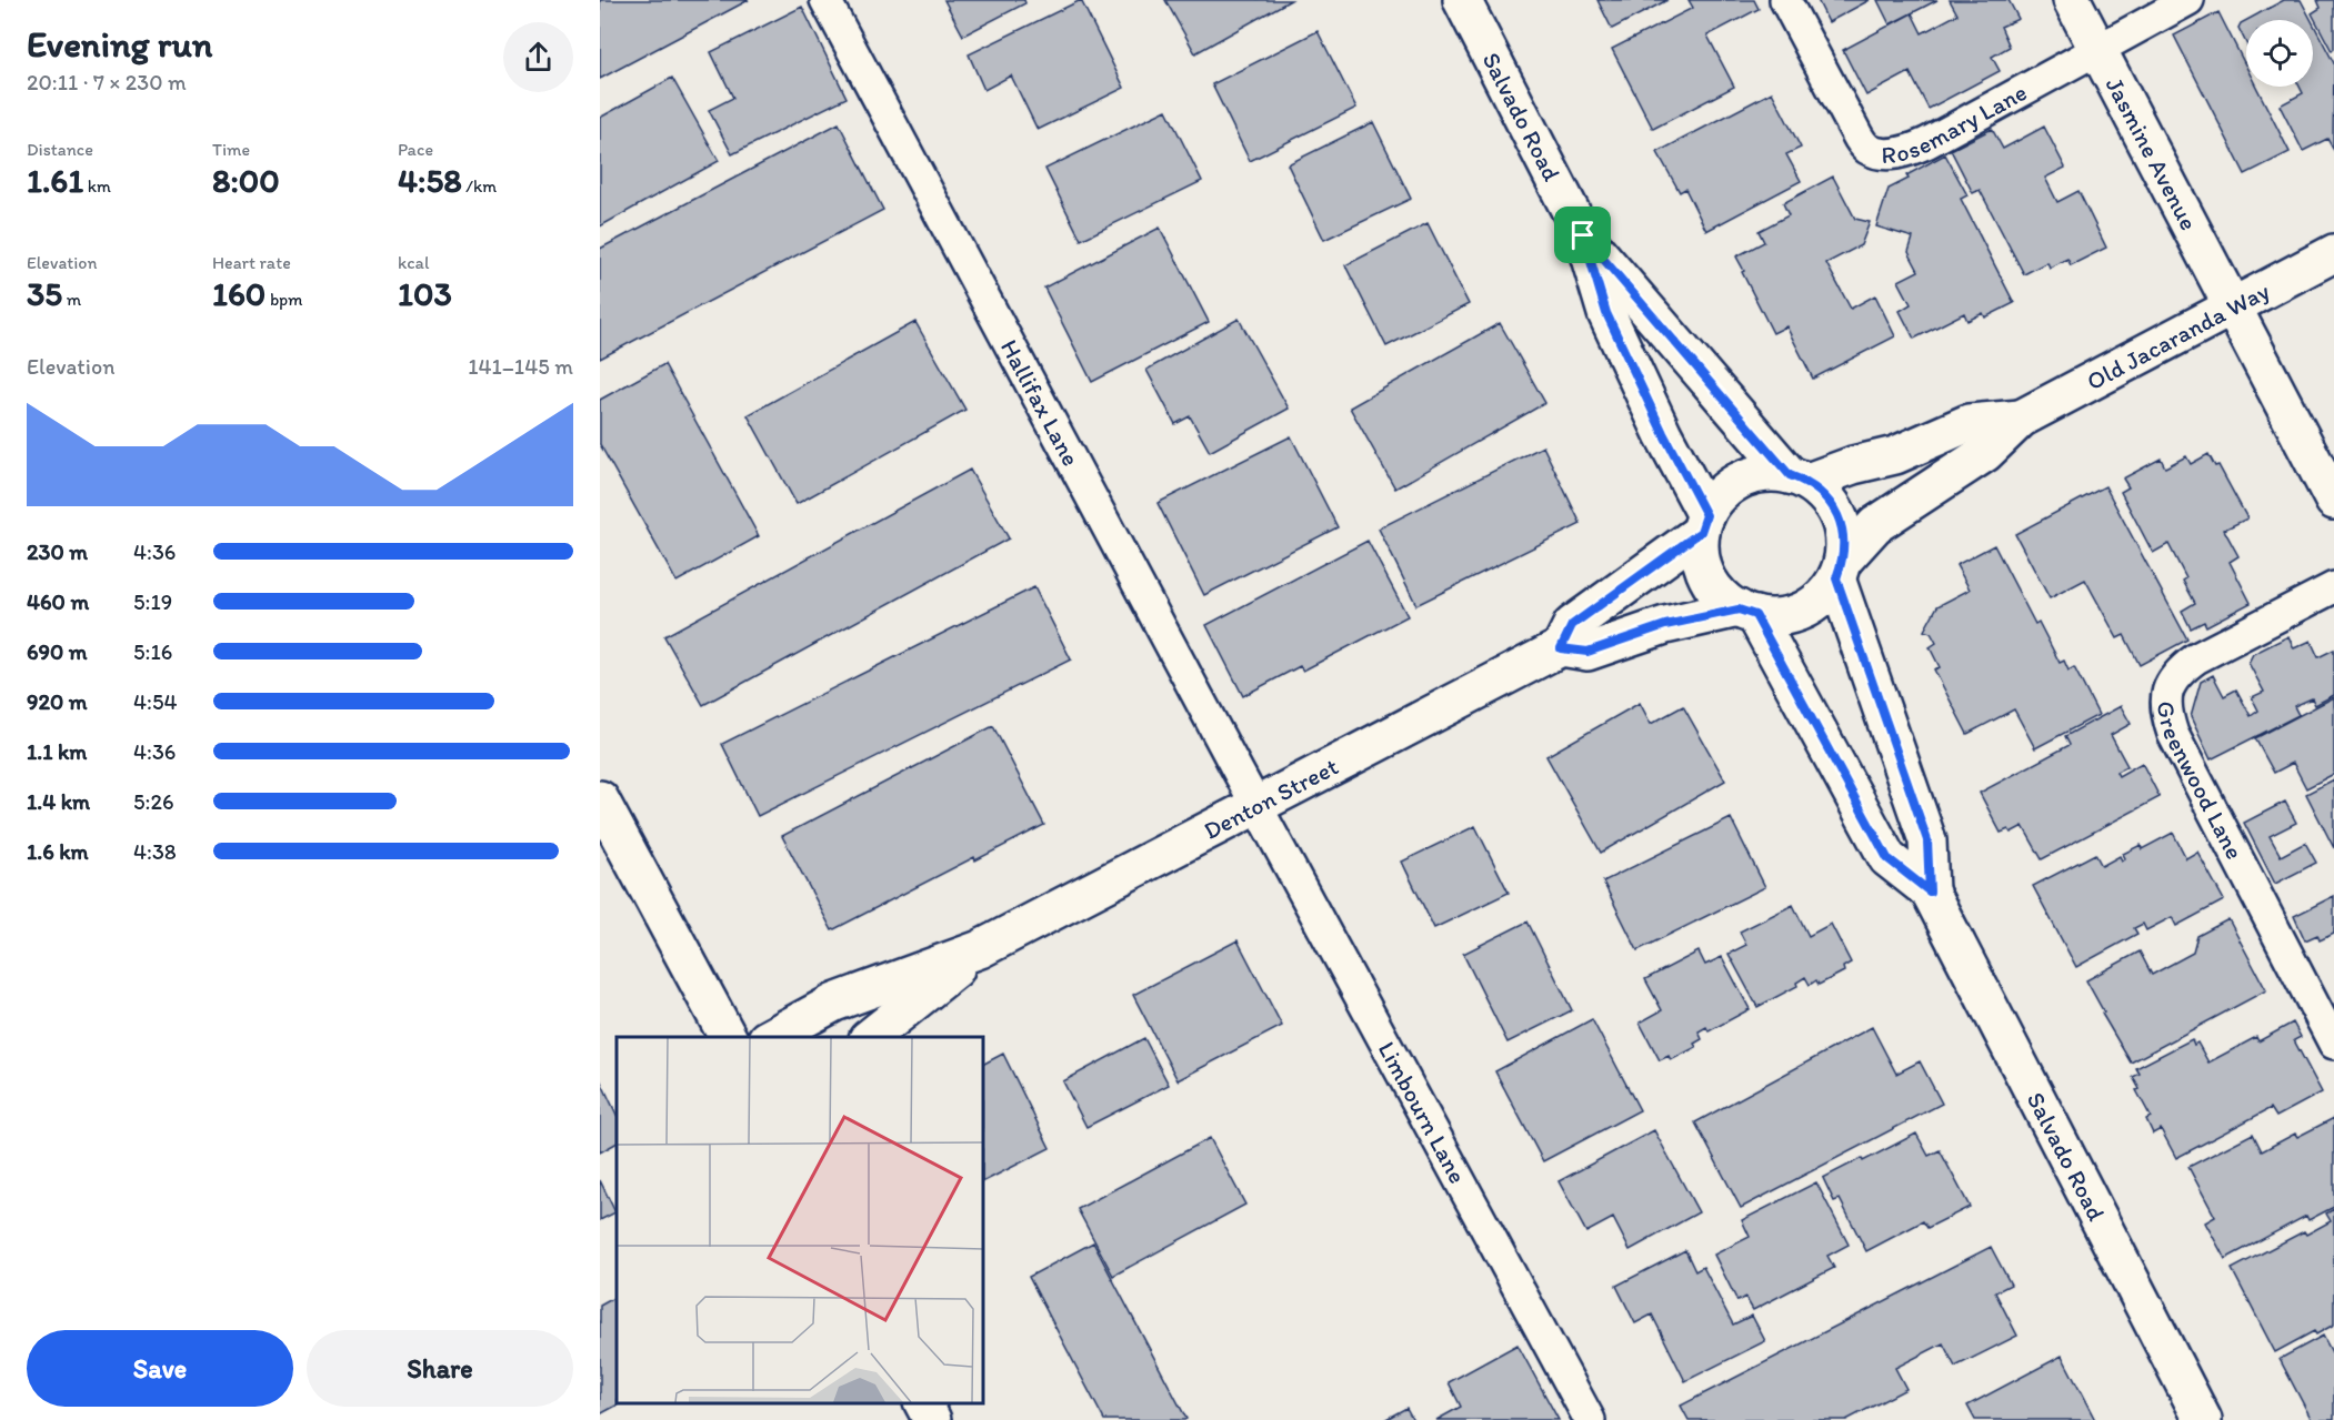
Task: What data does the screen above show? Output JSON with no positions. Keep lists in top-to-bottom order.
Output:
{
  "streets": {
    "street": [
      "Salvado Road",
      "Jasmine Avenue",
      "Old Jacaranda Way",
      "Denton Street"
    ],
    "lane": [
      "Rosemary Lane",
      "Hallifax Lane",
      "Greenwood Lane",
      "Limbourn Lane"
    ]
  },
  "crossings": [
    ["Rosemary Lane", "Jasmine Avenue"],
    ["Salvado Road", "Old Jacaranda Way"],
    ["Salvado Road", "Denton Street"],
    ["Jasmine Avenue", "Old Jacaranda Way"],
    ["Old Jacaranda Way", "Denton Street"],
    ["Hallifax Lane", "Denton Street"],
    ["Hallifax Lane", "Limbourn Lane"],
    ["Denton Street", "Limbourn Lane"]
  ],
  "page": {
    "heading": ["Evening run", "20:11 · 7 × 230 m"],
    "stats": [
      ["Distance", "1.61 km"],
      ["Time", "8:00"],
      ["Pace", "4:58 /km"],
      ["Elevation", "35 m"],
      ["Heart rate", "160 bpm"],
      ["kcal", "103"]
    ],
    "chart": ["Elevation", "141–145 m"],
    "list": [
      {
        "name": "230 m",
        "note": "4:36"
      },
      {
        "name": "460 m",
        "note": "5:19"
      },
      {
        "name": "690 m",
        "note": "5:16"
      },
      {
        "name": "920 m",
        "note": "4:54"
      },
      {
        "name": "1.1 km",
        "note": "4:36"
      },
      {
        "name": "1.4 km",
        "note": "5:26"
      },
      {
        "name": "1.6 km",
        "note": "4:38"
      }
    ],
    "buttons": ["Save", "Share"]
  }
}
